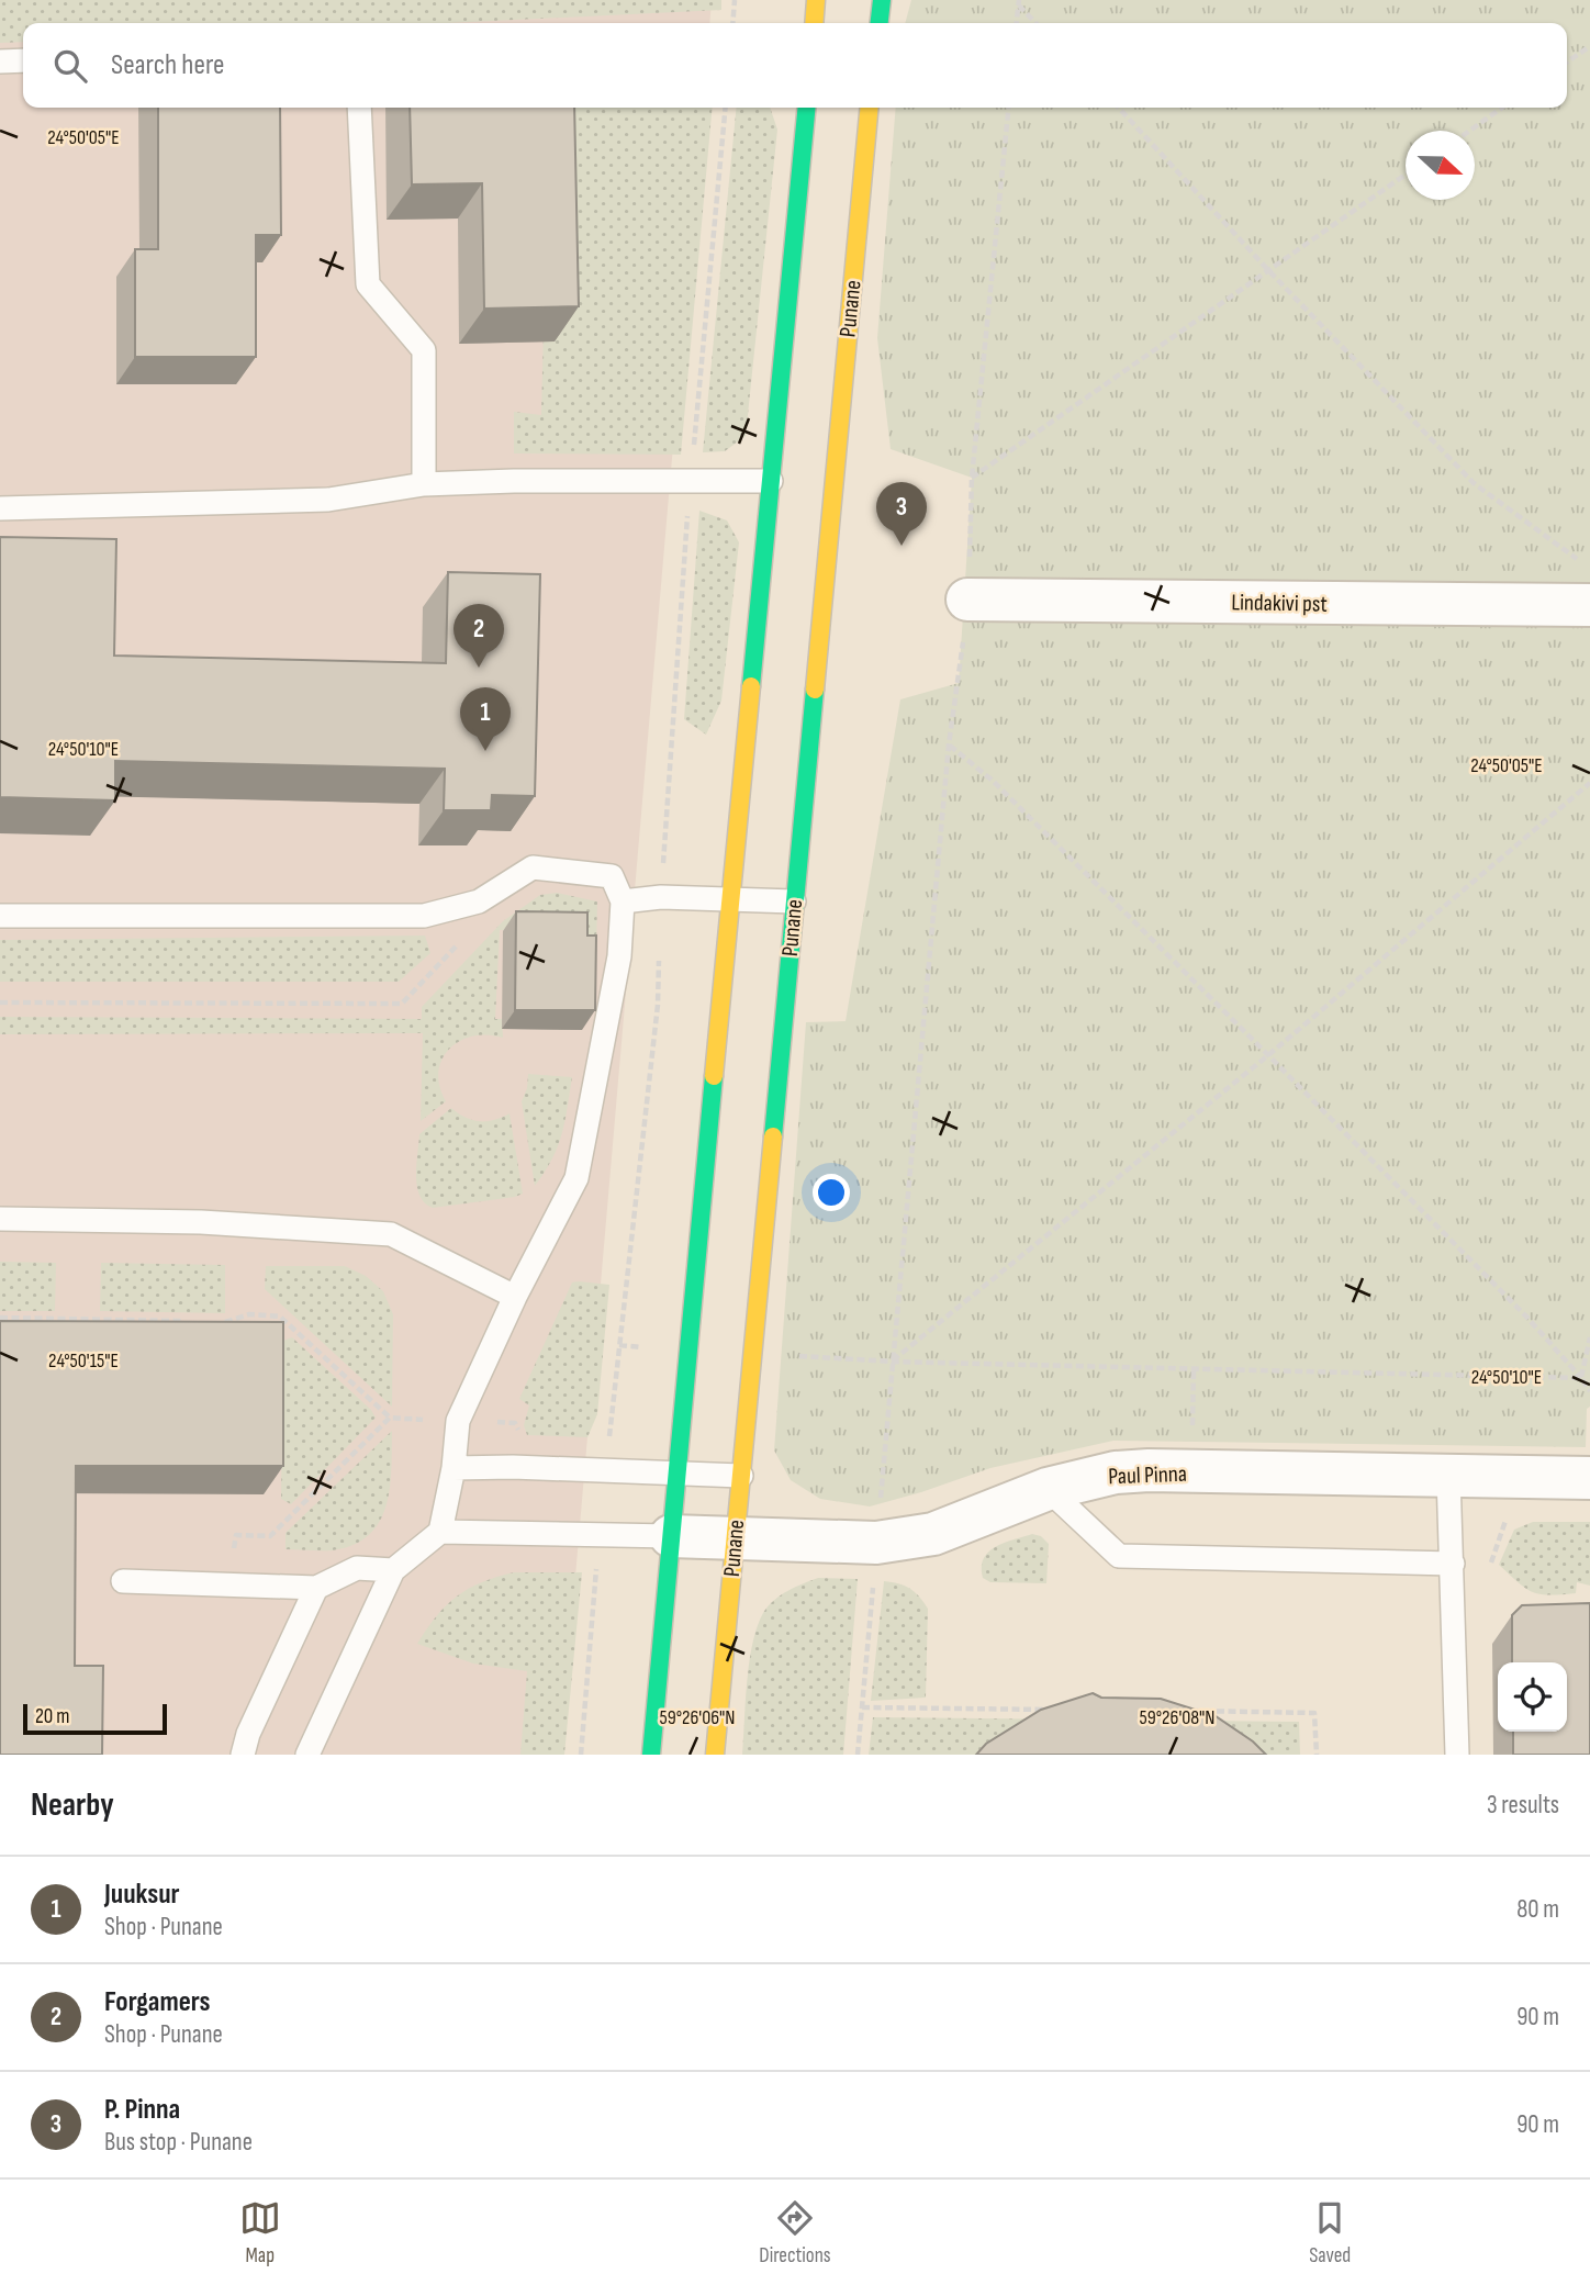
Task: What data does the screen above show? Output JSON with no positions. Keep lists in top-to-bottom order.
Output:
{
  "streets": {
    "main road": ["Punane"],
    "street": ["Lindakivi pst", "Paul Pinna"]
  },
  "crossings": [
    ["Punane", "Paul Pinna"]
  ],
  "scale_bar": "20 m",
  "north": "right",
  "page": {
    "search": "Search here",
    "pins": ["3", "2", "1"],
    "scale": "20 m",
    "heading": ["Nearby", "3 results"],
    "list": [
      {
        "mark": "1",
        "name": "Juuksur",
        "note": "Shop · Punane",
        "value": "80 m"
      },
      {
        "mark": "2",
        "name": "Forgamers",
        "note": "Shop · Punane",
        "value": "90 m"
      },
      {
        "mark": "3",
        "name": "P. Pinna",
        "note": "Bus stop · Punane",
        "value": "90 m"
      }
    ],
    "nav": ["Map", "Directions", "Saved"]
  },
  "coordinates": [
    "24°50'05\"E",
    "24°50'10\"E",
    "24°50'15\"E",
    "59°26'06\"N",
    "59°26'08\"N"
  ]
}
